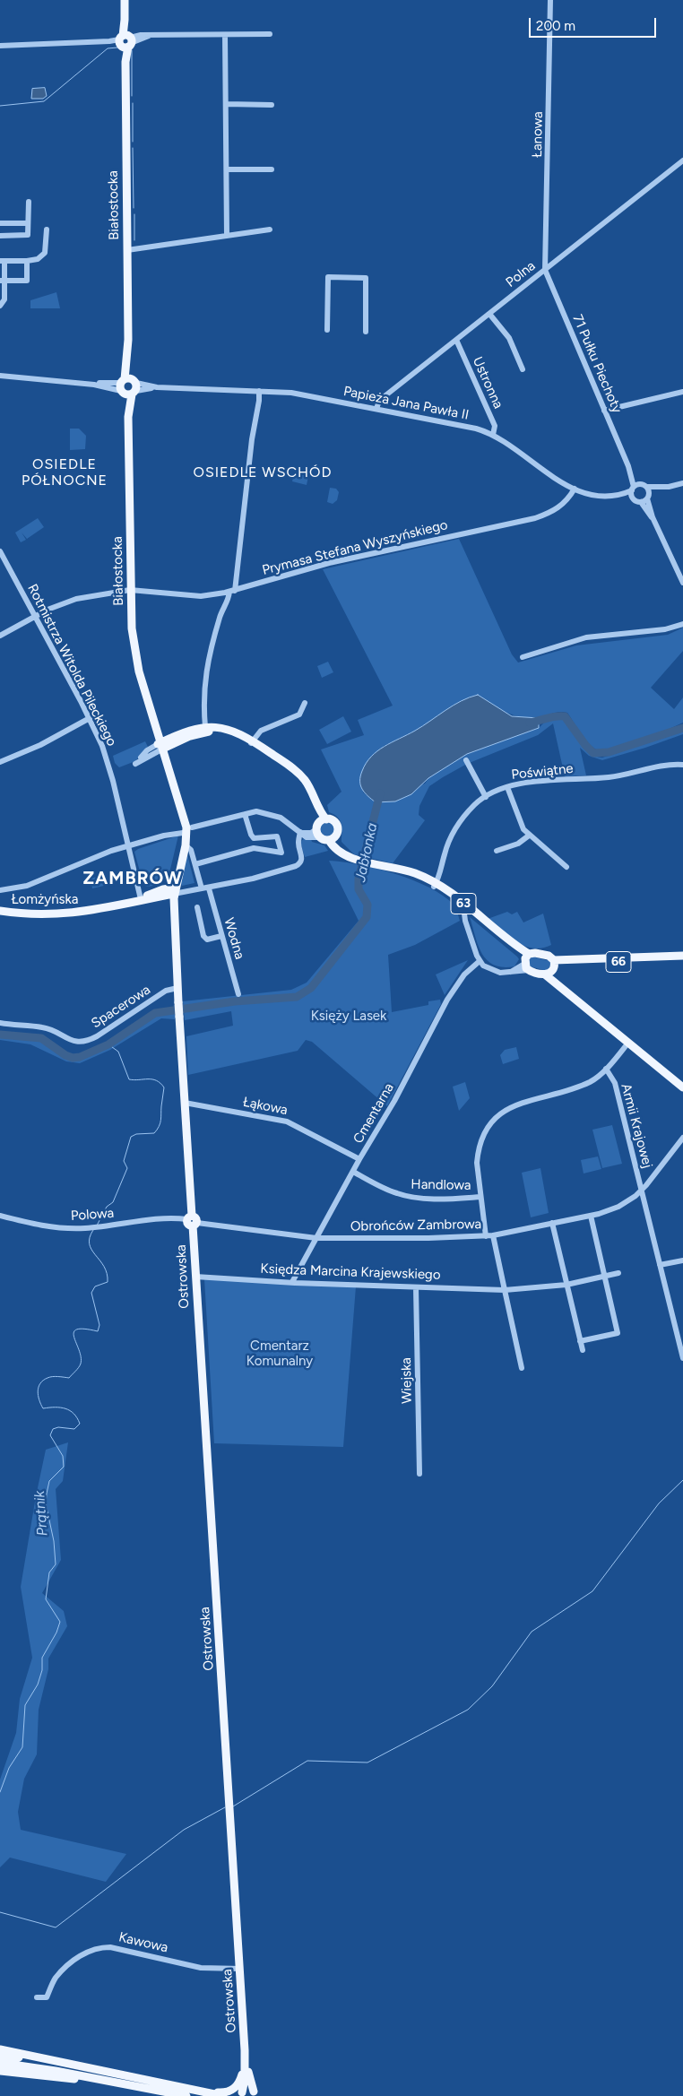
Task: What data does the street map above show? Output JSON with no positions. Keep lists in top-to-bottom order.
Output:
{
  "streets": {
    "main road": [
      "Białostocka",
      "Łomżyńska",
      "63",
      "66",
      "Ostrowska"
    ],
    "street": [
      "Łanowa",
      "Polna",
      "71 Pułku Piechoty",
      "Ustronna",
      "Papieża Jana Pawła II",
      "Prymasa Stefana Wyszyńskiego",
      "Rotmistrza Witolda Pileckiego",
      "Poświątne",
      "Wodna",
      "Spacerowa",
      "Łąkowa",
      "Cmentarna",
      "Armii Krajowej",
      "Handlowa",
      "Polowa",
      "Obrońców Zambrowa",
      "Księdza Marcina Krajewskiego",
      "Wiejska",
      "Kawowa"
    ]
  },
  "crossings": [
    ["Łanowa", "Polna"],
    ["Łanowa", "71 Pułku Piechoty"],
    ["Białostocka", "Papieża Jana Pawła II"],
    ["Białostocka", "Prymasa Stefana Wyszyńskiego"],
    ["Białostocka", "Łomżyńska"],
    ["Białostocka", "63"],
    ["Białostocka", "Ostrowska"],
    ["Polna", "71 Pułku Piechoty"],
    ["Polna", "Ustronna"],
    ["Polna", "Papieża Jana Pawła II"],
    ["71 Pułku Piechoty", "Papieża Jana Pawła II"],
    ["Ustronna", "Papieża Jana Pawła II"],
    ["Papieża Jana Pawła II", "Prymasa Stefana Wyszyńskiego"],
    ["Prymasa Stefana Wyszyńskiego", "Rotmistrza Witolda Pileckiego"],
    ["Rotmistrza Witolda Pileckiego", "Łomżyńska"],
    ["Poświątne", "63"],
    ["Łomżyńska", "Ostrowska"],
    ["63", "66"],
    ["Spacerowa", "Ostrowska"],
    ["Łąkowa", "Cmentarna"],
    ["Łąkowa", "Ostrowska"],
    ["Cmentarna", "Handlowa"],
    ["Cmentarna", "Obrońców Zambrowa"],
    ["Cmentarna", "Księdza Marcina Krajewskiego"],
    ["Armii Krajowej", "Obrońców Zambrowa"],
    ["Polowa", "Obrońców Zambrowa"],
    ["Polowa", "Ostrowska"],
    ["Obrońców Zambrowa", "Ostrowska"],
    ["Księdza Marcina Krajewskiego", "Ostrowska"],
    ["Księdza Marcina Krajewskiego", "Wiejska"],
    ["Ostrowska", "Kawowa"]
  ],
  "districts": ["OSIEDLE PÓŁNOCNE", "OSIEDLE WSCHÓD", "ZAMBRÓW"],
  "water": ["Jabłonka", "Prątnik"],
  "parks": ["Księży Lasek", "Cmentarz Komunalny"],
  "scale_bar": "200 m"
}
